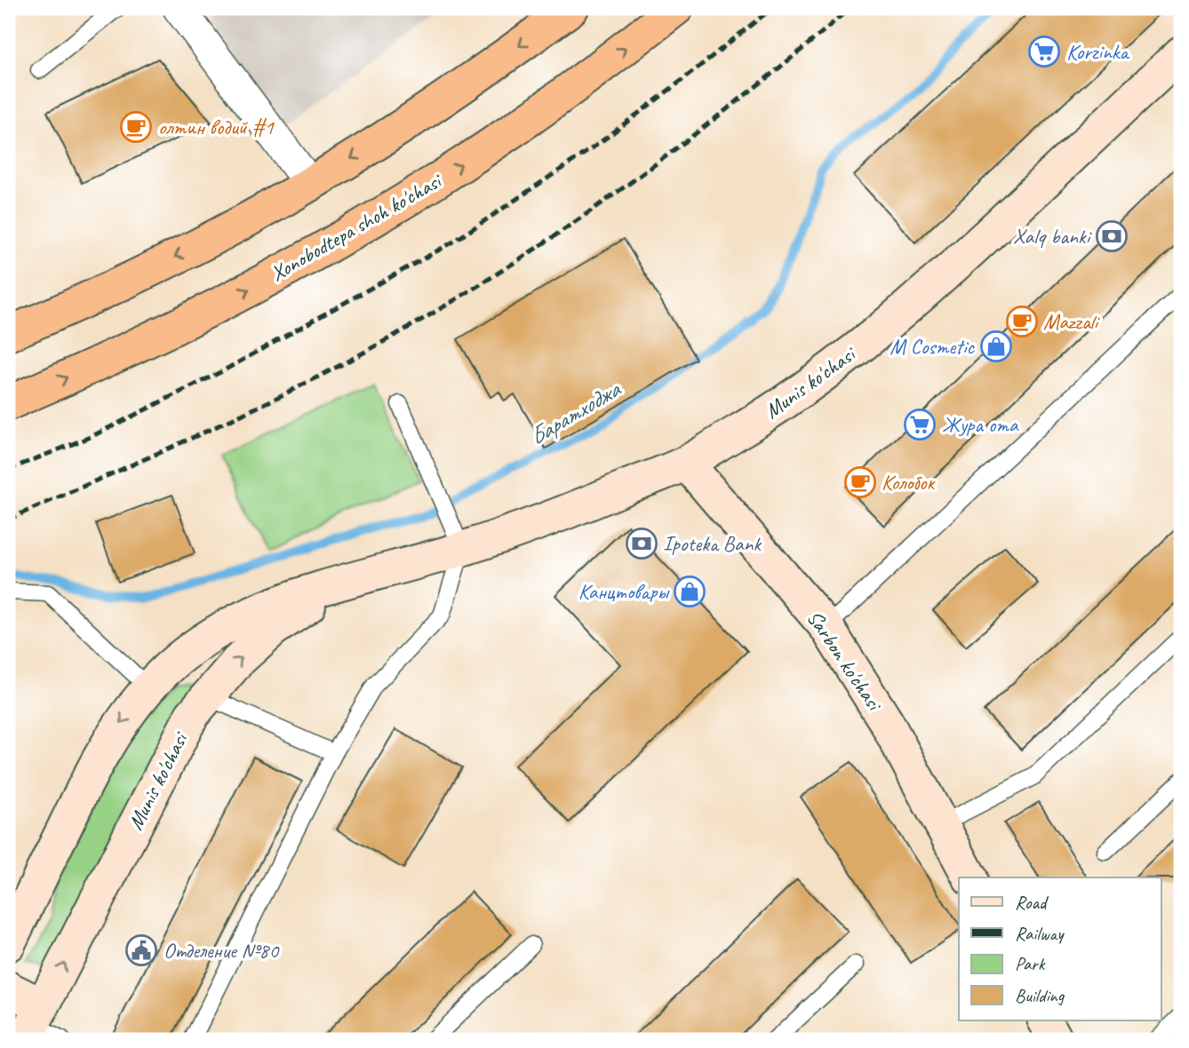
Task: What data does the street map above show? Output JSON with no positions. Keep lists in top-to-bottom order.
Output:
{
  "streets": {
    "highway": ["Xonobodtepa shoh ko'chasi"],
    "street": ["Munis ko'chasi", "Sarbon ko'chasi"]
  },
  "crossings": [
    ["Munis ko'chasi", "Sarbon ko'chasi"]
  ],
  "water": ["Баратходжа"],
  "places": {
    "supermarket": ["Korzinka", "Жура ота"],
    "cafe": ["олтин водий #1", "Mazzali", "Колобок"],
    "bank": ["Xalq banki", "Ipoteka Bank"],
    "shop": ["M Cosmetic", "Канцтовары"],
    "public building": ["Отделение №80"]
  },
  "legend": [
    "Road",
    "Railway",
    "Park",
    "Building"
  ]
}
